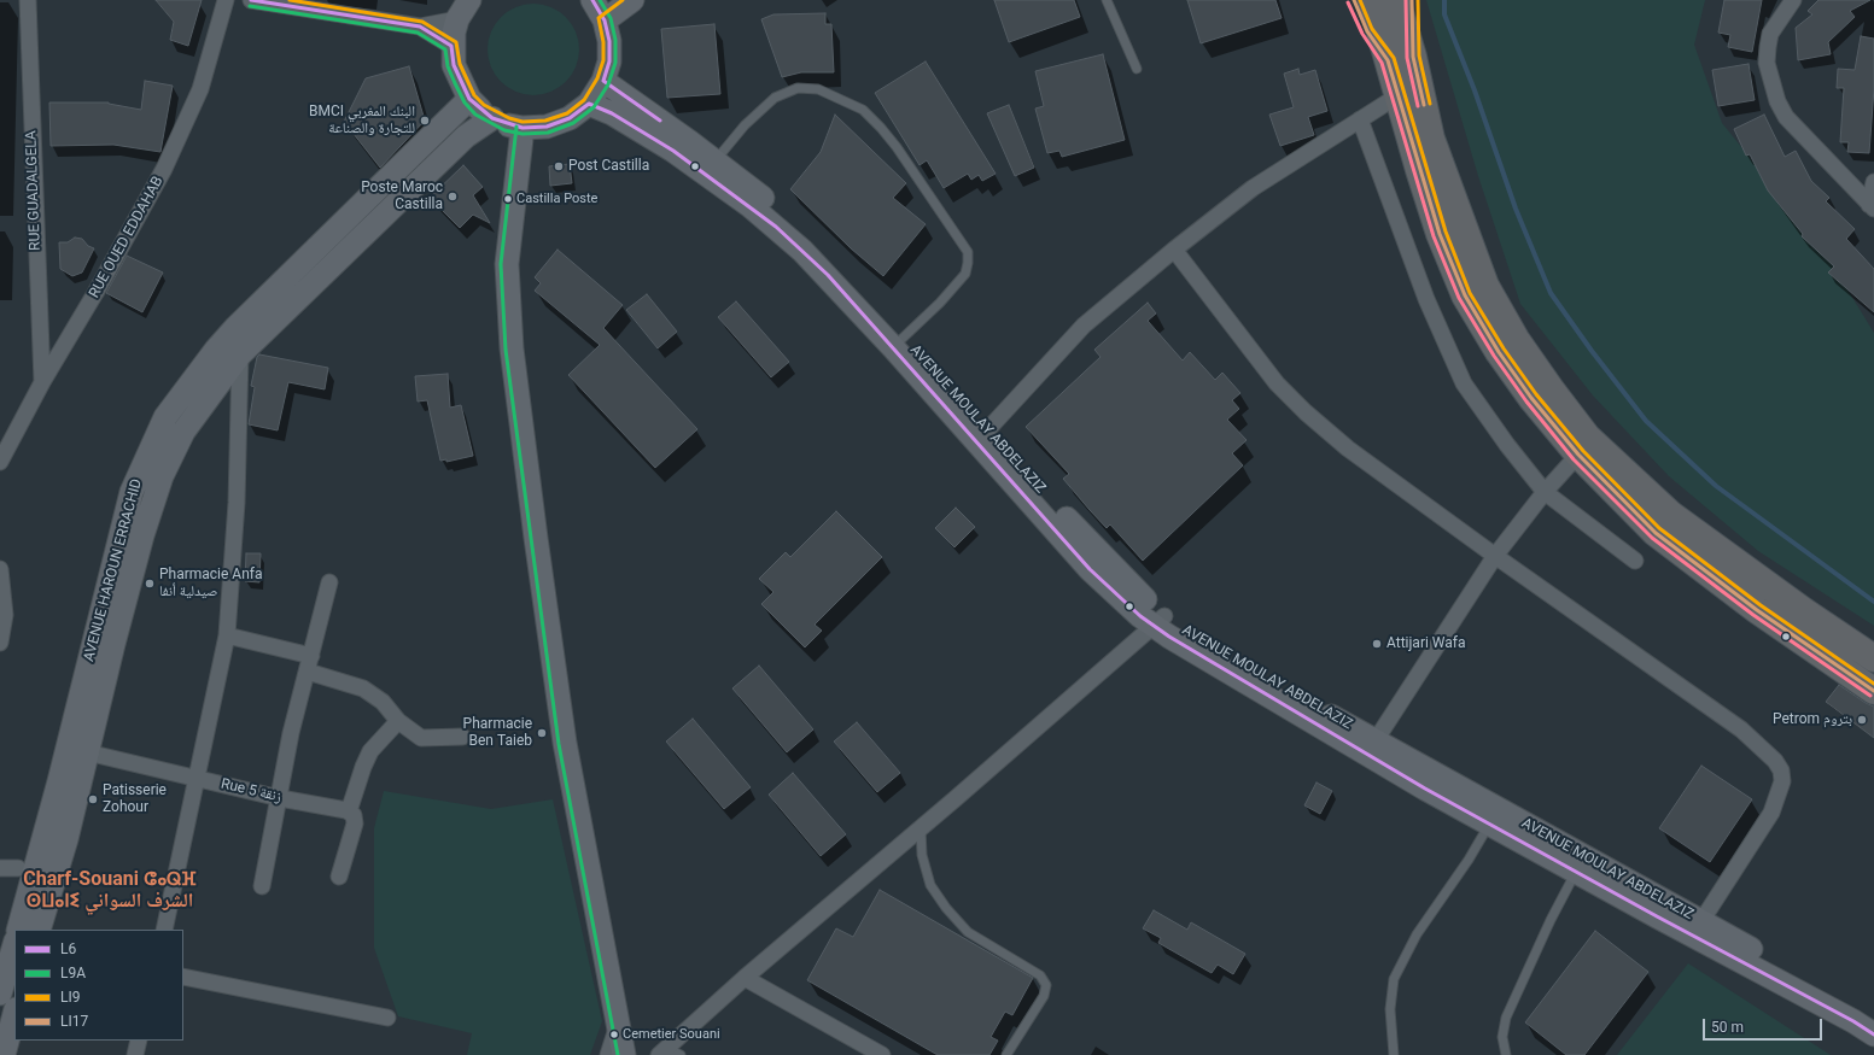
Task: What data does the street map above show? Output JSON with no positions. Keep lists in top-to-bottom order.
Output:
{
  "streets": {
    "main road": ["AVENUE MOULAY ABDELAZIZ", "AVENUE HAROUN ERRACHID"],
    "street": ["RUE GUADALGELA", "RUE OUED EDDAHAB", "Rue 5 زنقة"]
  },
  "crossings": [
    ["RUE GUADALGELA", "RUE OUED EDDAHAB"],
    ["AVENUE HAROUN ERRACHID", "Rue 5 زنقة"]
  ],
  "districts": ["Charf-Souani ⵛⴰⵕⴼ ⵙⵡⴰⵏⵉ الشرف السواني"],
  "places": [
    "BMCI البنك المغربي للتجارة والصناعة",
    "Post Castilla",
    "Poste Maroc Castilla",
    "Castilla Poste",
    "Pharmacie Anfa صيدلية أنفا",
    "Attijari Wafa",
    "Petrom بتروم",
    "Pharmacie Ben Taieb",
    "Patisserie Zohour",
    "Cemetier Souani"
  ],
  "lines": [
    "transit line L6",
    "transit line L9A",
    "transit line LI9",
    "transit line LI17"
  ],
  "legend": [
    "L6",
    "L9A",
    "LI9",
    "LI17"
  ],
  "scale_bar": "50 m"
}
